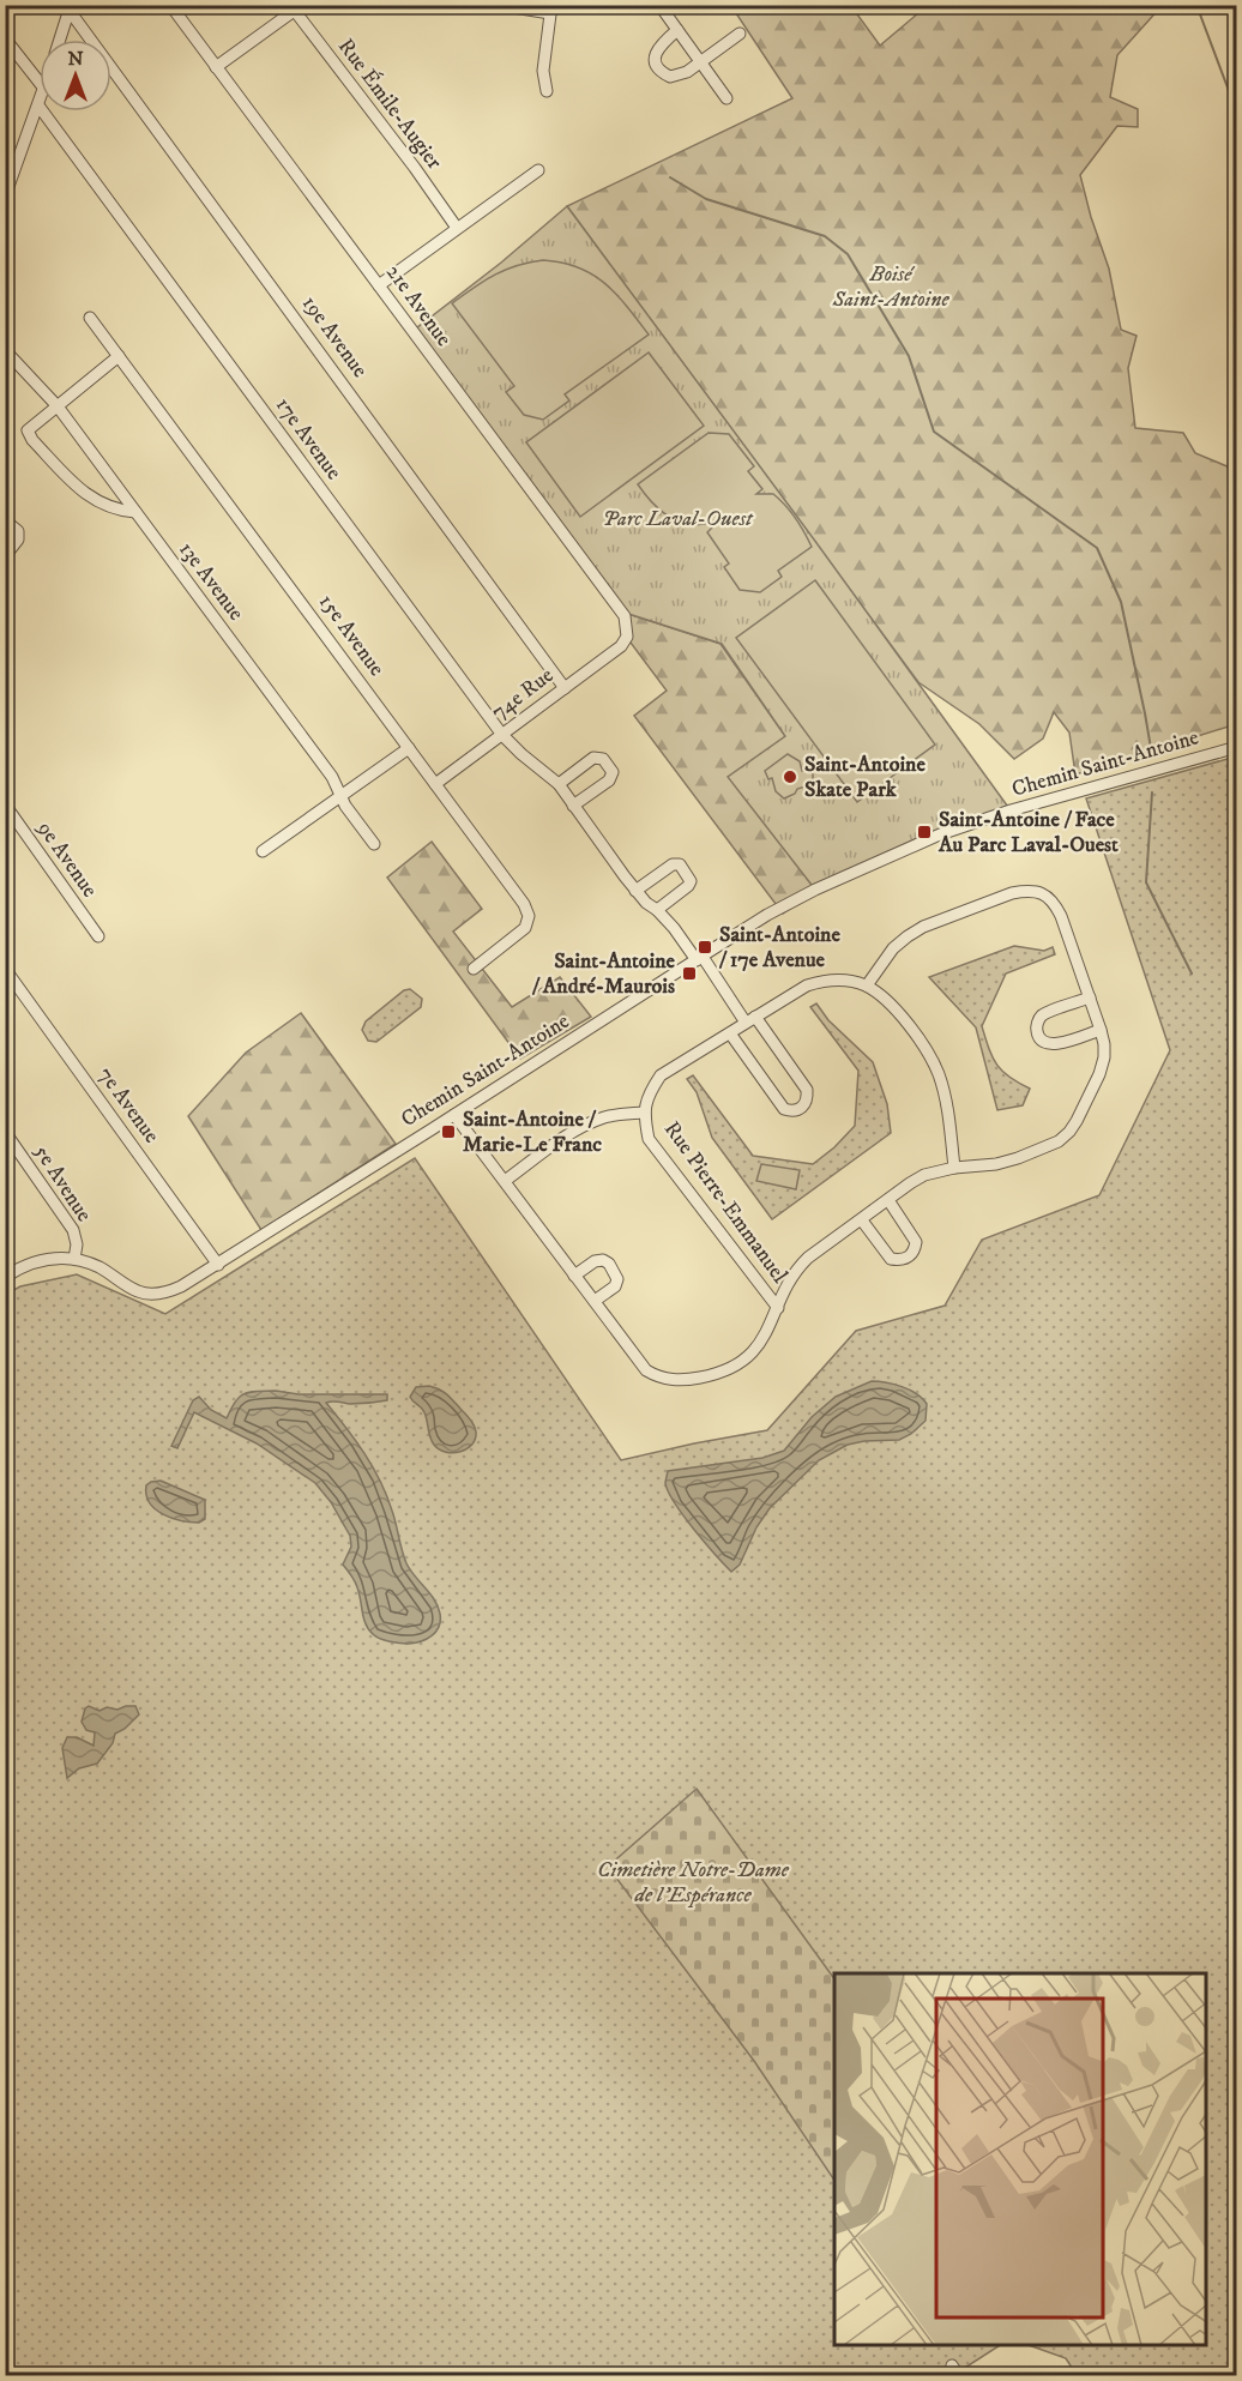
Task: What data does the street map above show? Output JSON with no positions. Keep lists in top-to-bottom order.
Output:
{
  "streets": {
    "street": [
      "Rue Émile-Augier",
      "21e Avenue",
      "19e Avenue",
      "17e Avenue",
      "13e Avenue",
      "15e Avenue",
      "74e Rue",
      "Chemin Saint-Antoine",
      "9e Avenue",
      "7e Avenue",
      "5e Avenue",
      "Rue Pierre-Emmanuel"
    ]
  },
  "crossings": [
    ["21e Avenue", "74e Rue"],
    ["19e Avenue", "74e Rue"],
    ["17e Avenue", "74e Rue"],
    ["17e Avenue", "Chemin Saint-Antoine"],
    ["17e Avenue", "Rue Pierre-Emmanuel"],
    ["15e Avenue", "74e Rue"],
    ["Chemin Saint-Antoine", "7e Avenue"],
    ["Chemin Saint-Antoine", "5e Avenue"]
  ],
  "parks": ["Boisé Saint-Antoine", "Parc Laval-Ouest", "Cimetière Notre-Dame de l'Espérance"],
  "places": {
    "other": ["Saint-Antoine Skate Park"],
    "transit": [
      "Saint-Antoine / Face Au Parc Laval-Ouest",
      "Saint-Antoine / 17e Avenue",
      "Saint-Antoine / André-Maurois",
      "Saint-Antoine / Marie-Le Franc"
    ]
  },
  "north": "top"
}
